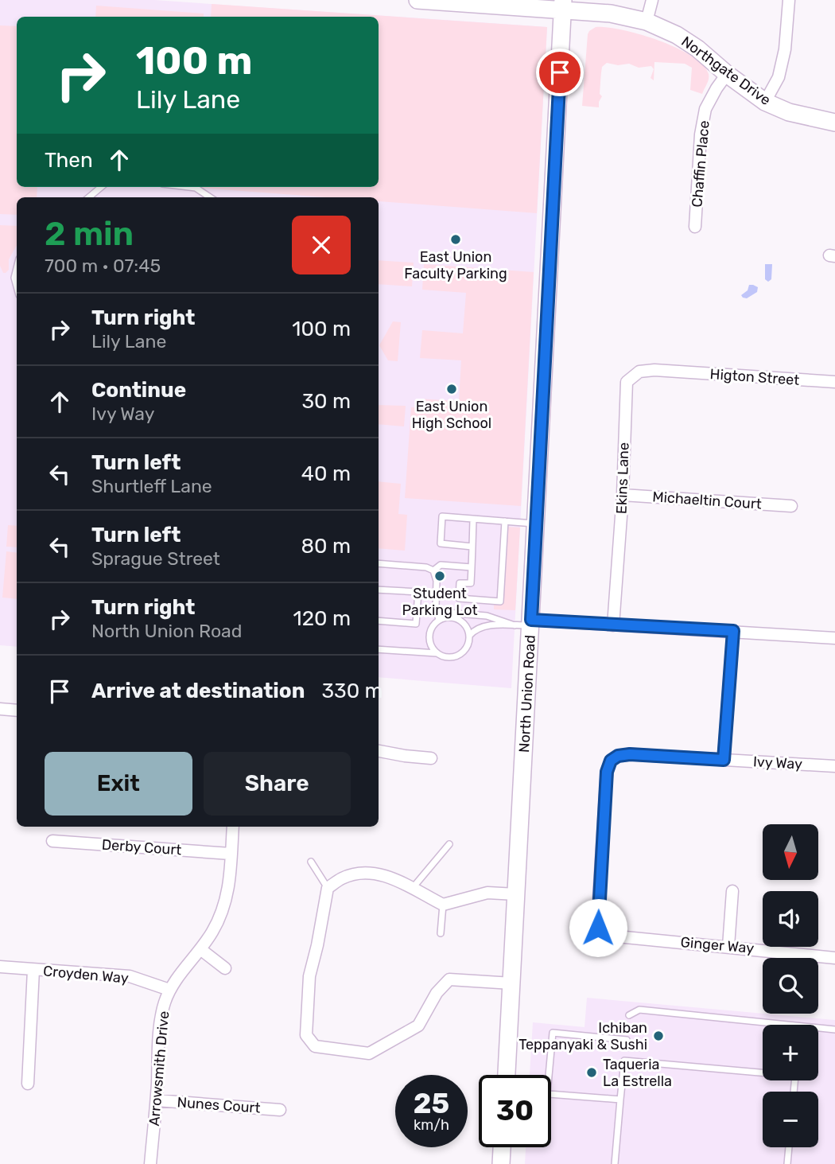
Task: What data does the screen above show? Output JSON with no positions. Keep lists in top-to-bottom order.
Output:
{
  "streets": {
    "street": [
      "Northgate Drive",
      "Chaffin Place",
      "Higton Street",
      "Ekins Lane",
      "Michaeltin Court",
      "North Union Road",
      "Ivy Way",
      "Derby Court",
      "Ginger Way",
      "Croyden Way",
      "Arrowsmith Drive",
      "Nunes Court"
    ]
  },
  "crossings": [
    ["Northgate Drive", "Chaffin Place"],
    ["Northgate Drive", "North Union Road"],
    ["Higton Street", "Ekins Lane"],
    ["Ekins Lane", "Michaeltin Court"],
    ["Ivy Way", "Ginger Way"],
    ["Derby Court", "Arrowsmith Drive"],
    ["Croyden Way", "Arrowsmith Drive"],
    ["Arrowsmith Drive", "Nunes Court"]
  ],
  "places": [
    "East Union Faculty Parking",
    "East Union High School",
    "Student Parking Lot",
    "Ichiban Teppanyaki & Sushi",
    "Taqueria La Estrella"
  ],
  "north": "bottom",
  "page": {
    "turn": ["100 m", "Lily Lane"],
    "then": "Then",
    "heading": ["2 min", "700 m · 07:45"],
    "list": [
      {
        "name": "Turn right",
        "note": "Lily Lane",
        "value": "100 m"
      },
      {
        "name": "Continue",
        "note": "Ivy Way",
        "value": "30 m"
      },
      {
        "name": "Turn left",
        "note": "Shurtleff Lane",
        "value": "40 m"
      },
      {
        "name": "Turn left",
        "note": "Sprague Street",
        "value": "80 m"
      },
      {
        "name": "Turn right",
        "note": "North Union Road",
        "value": "120 m"
      },
      {
        "name": "Arrive at destination",
        "value": "330 m"
      }
    ],
    "buttons": ["Exit", "Share"],
    "map_buttons": ["+", "−"],
    "speed": "25 km/h",
    "limit": "30"
  }
}
